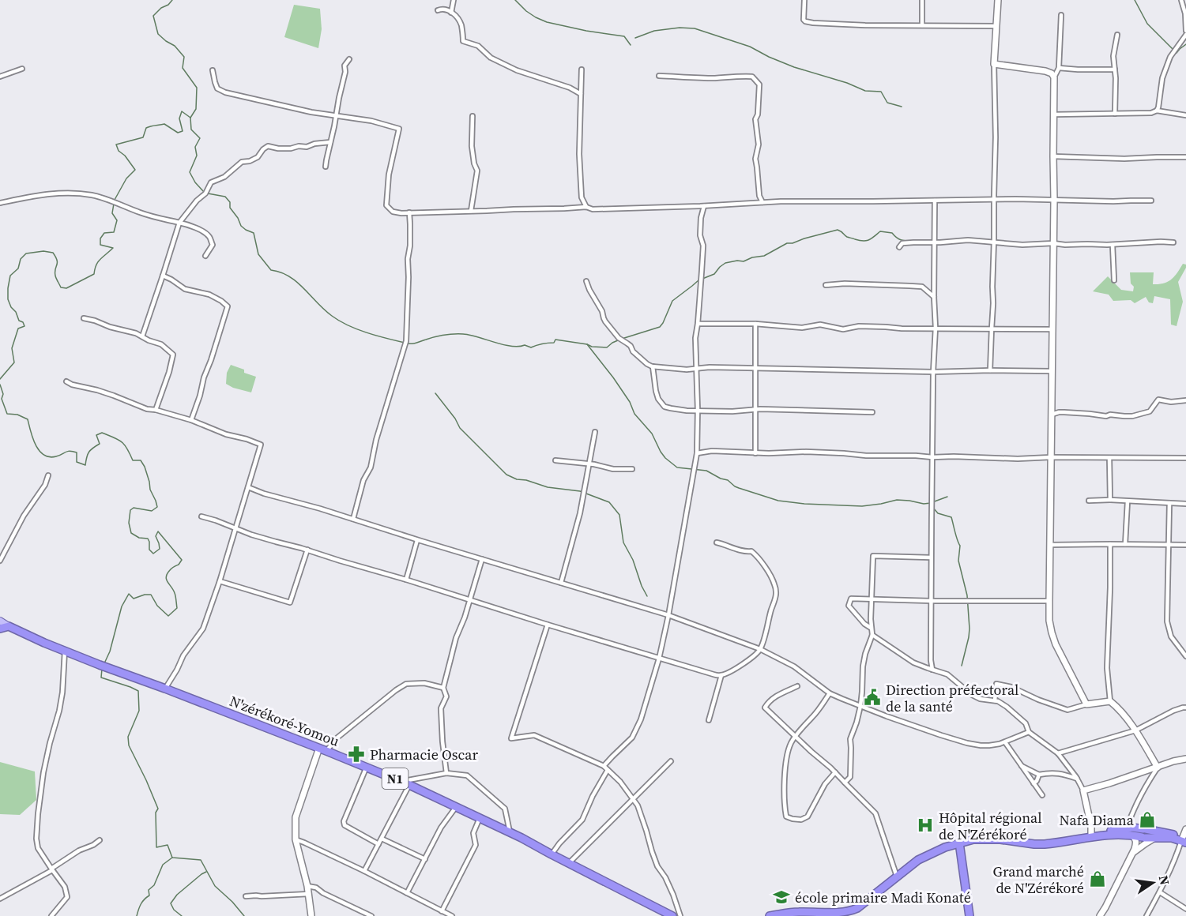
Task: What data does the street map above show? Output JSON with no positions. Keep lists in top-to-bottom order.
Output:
{
  "streets": {
    "highway": ["N'zérékoré-Yomou", "N1"]
  },
  "crossings": [
    ["N'zérékoré-Yomou", "N1"]
  ],
  "places": {
    "public building": ["Direction préfectoral de la santé"],
    "pharmacy": ["Pharmacie Oscar"],
    "shop": ["Nafa Diama", "Grand marché de N'Zérékoré"],
    "hospital": ["Hôpital régional de N'Zérékoré"],
    "school or university": ["école primaire Madi Konaté"]
  },
  "north": "right"
}
